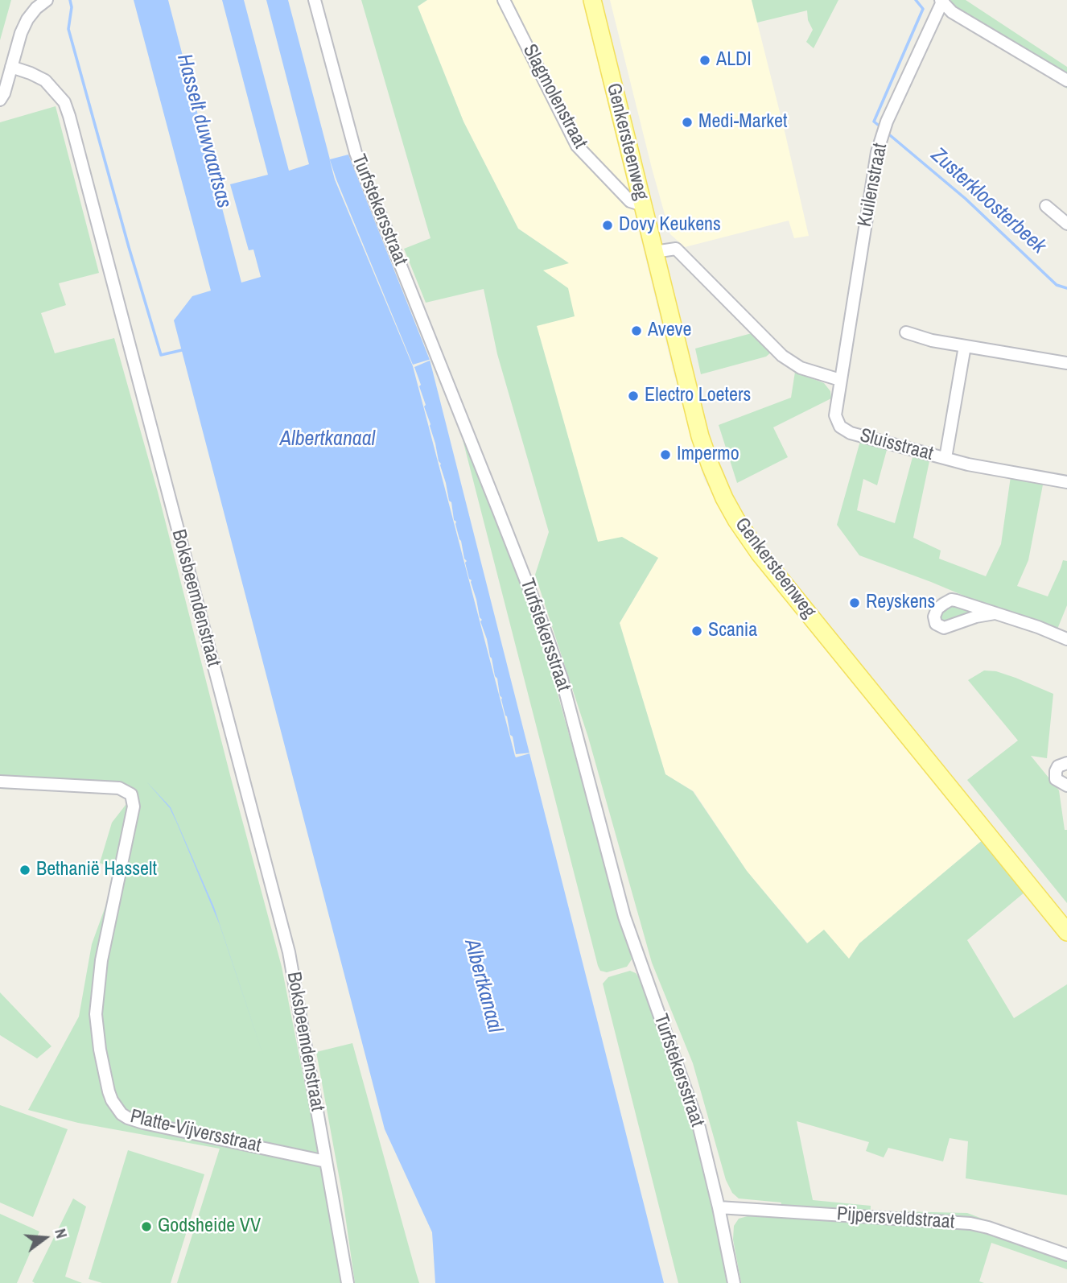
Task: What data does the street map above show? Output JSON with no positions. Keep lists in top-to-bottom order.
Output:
{
  "streets": {
    "main road": ["Genkersteenweg"],
    "street": [
      "Slagmolenstraat",
      "Kuilenstraat",
      "Turfstekersstraat",
      "Sluisstraat",
      "Boksbeemdenstraat",
      "Platte-Vijversstraat",
      "Pijpersveldstraat"
    ]
  },
  "crossings": [
    ["Slagmolenstraat", "Genkersteenweg"],
    ["Kuilenstraat", "Sluisstraat"],
    ["Turfstekersstraat", "Pijpersveldstraat"],
    ["Boksbeemdenstraat", "Platte-Vijversstraat"]
  ],
  "water": ["Hasselt duwvaartsas", "Zusterkloosterbeek", "Albertkanaal"],
  "places": [
    "ALDI",
    "Medi-Market",
    "Dovy Keukens",
    "Aveve",
    "Electro Loeters",
    "Impermo",
    "Reyskens",
    "Scania",
    "Bethanië Hasselt",
    "Godsheide VV"
  ],
  "north": "right"
}
